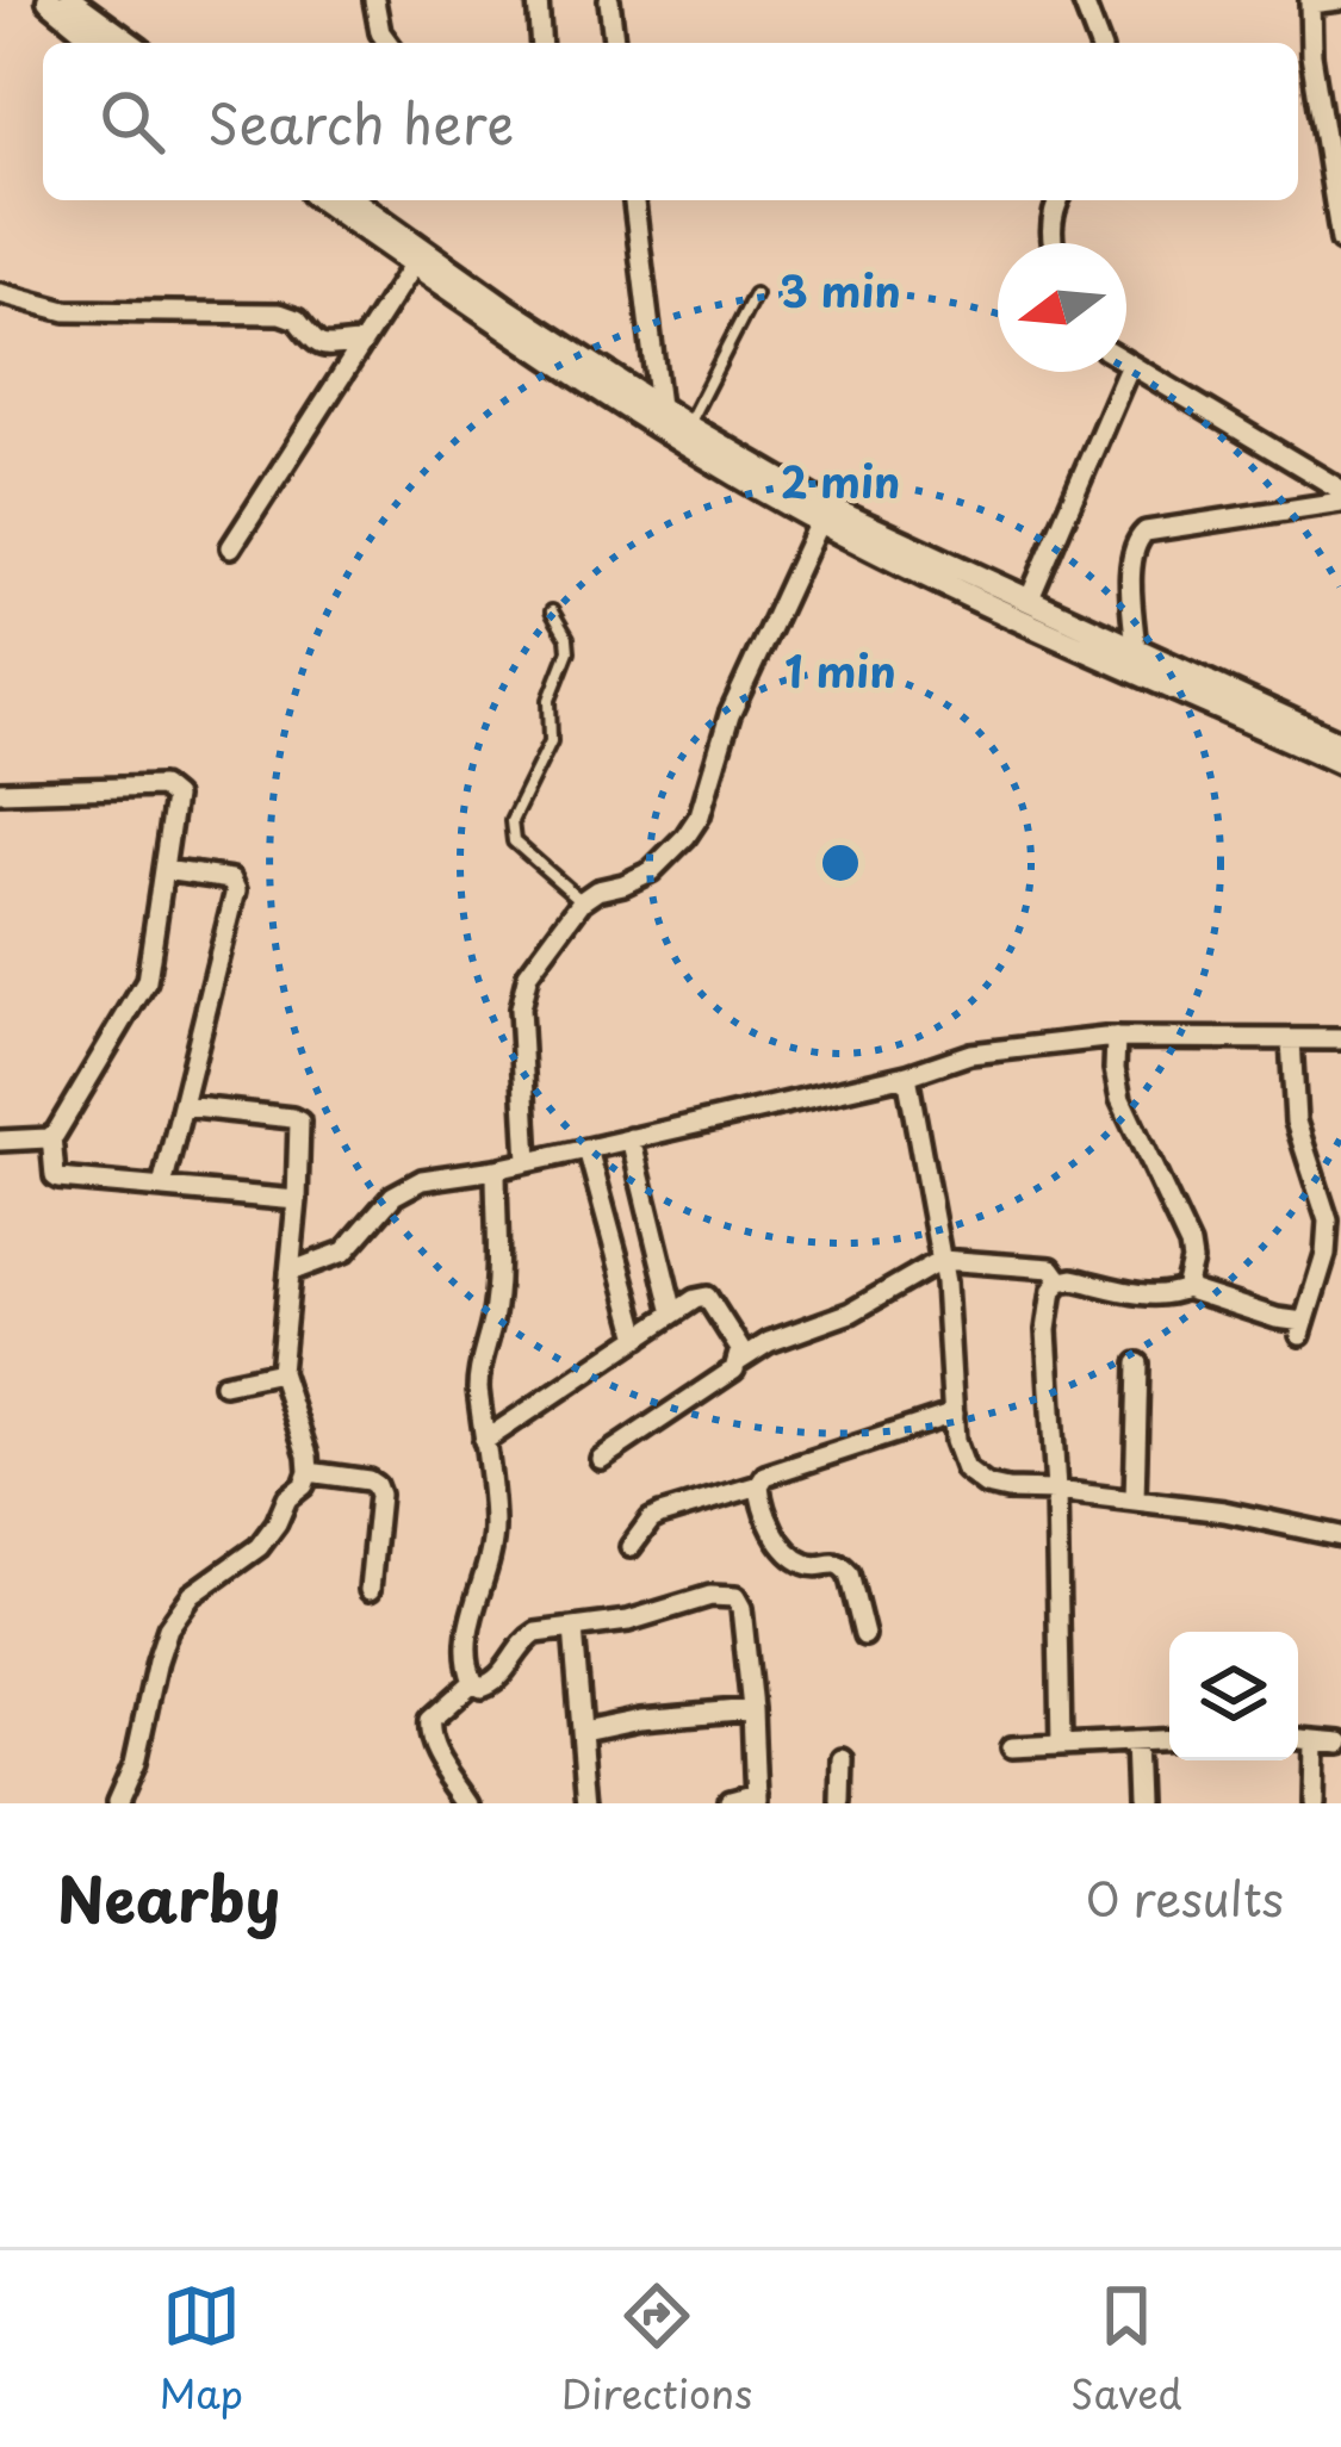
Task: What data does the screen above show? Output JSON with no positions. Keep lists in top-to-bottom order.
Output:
{
  "north": "left",
  "page": {
    "search": "Search here",
    "heading": ["Nearby", "0 results"],
    "nav": ["Map", "Directions", "Saved"]
  },
  "rings": ["3 min", "2 min", "1 min"]
}
